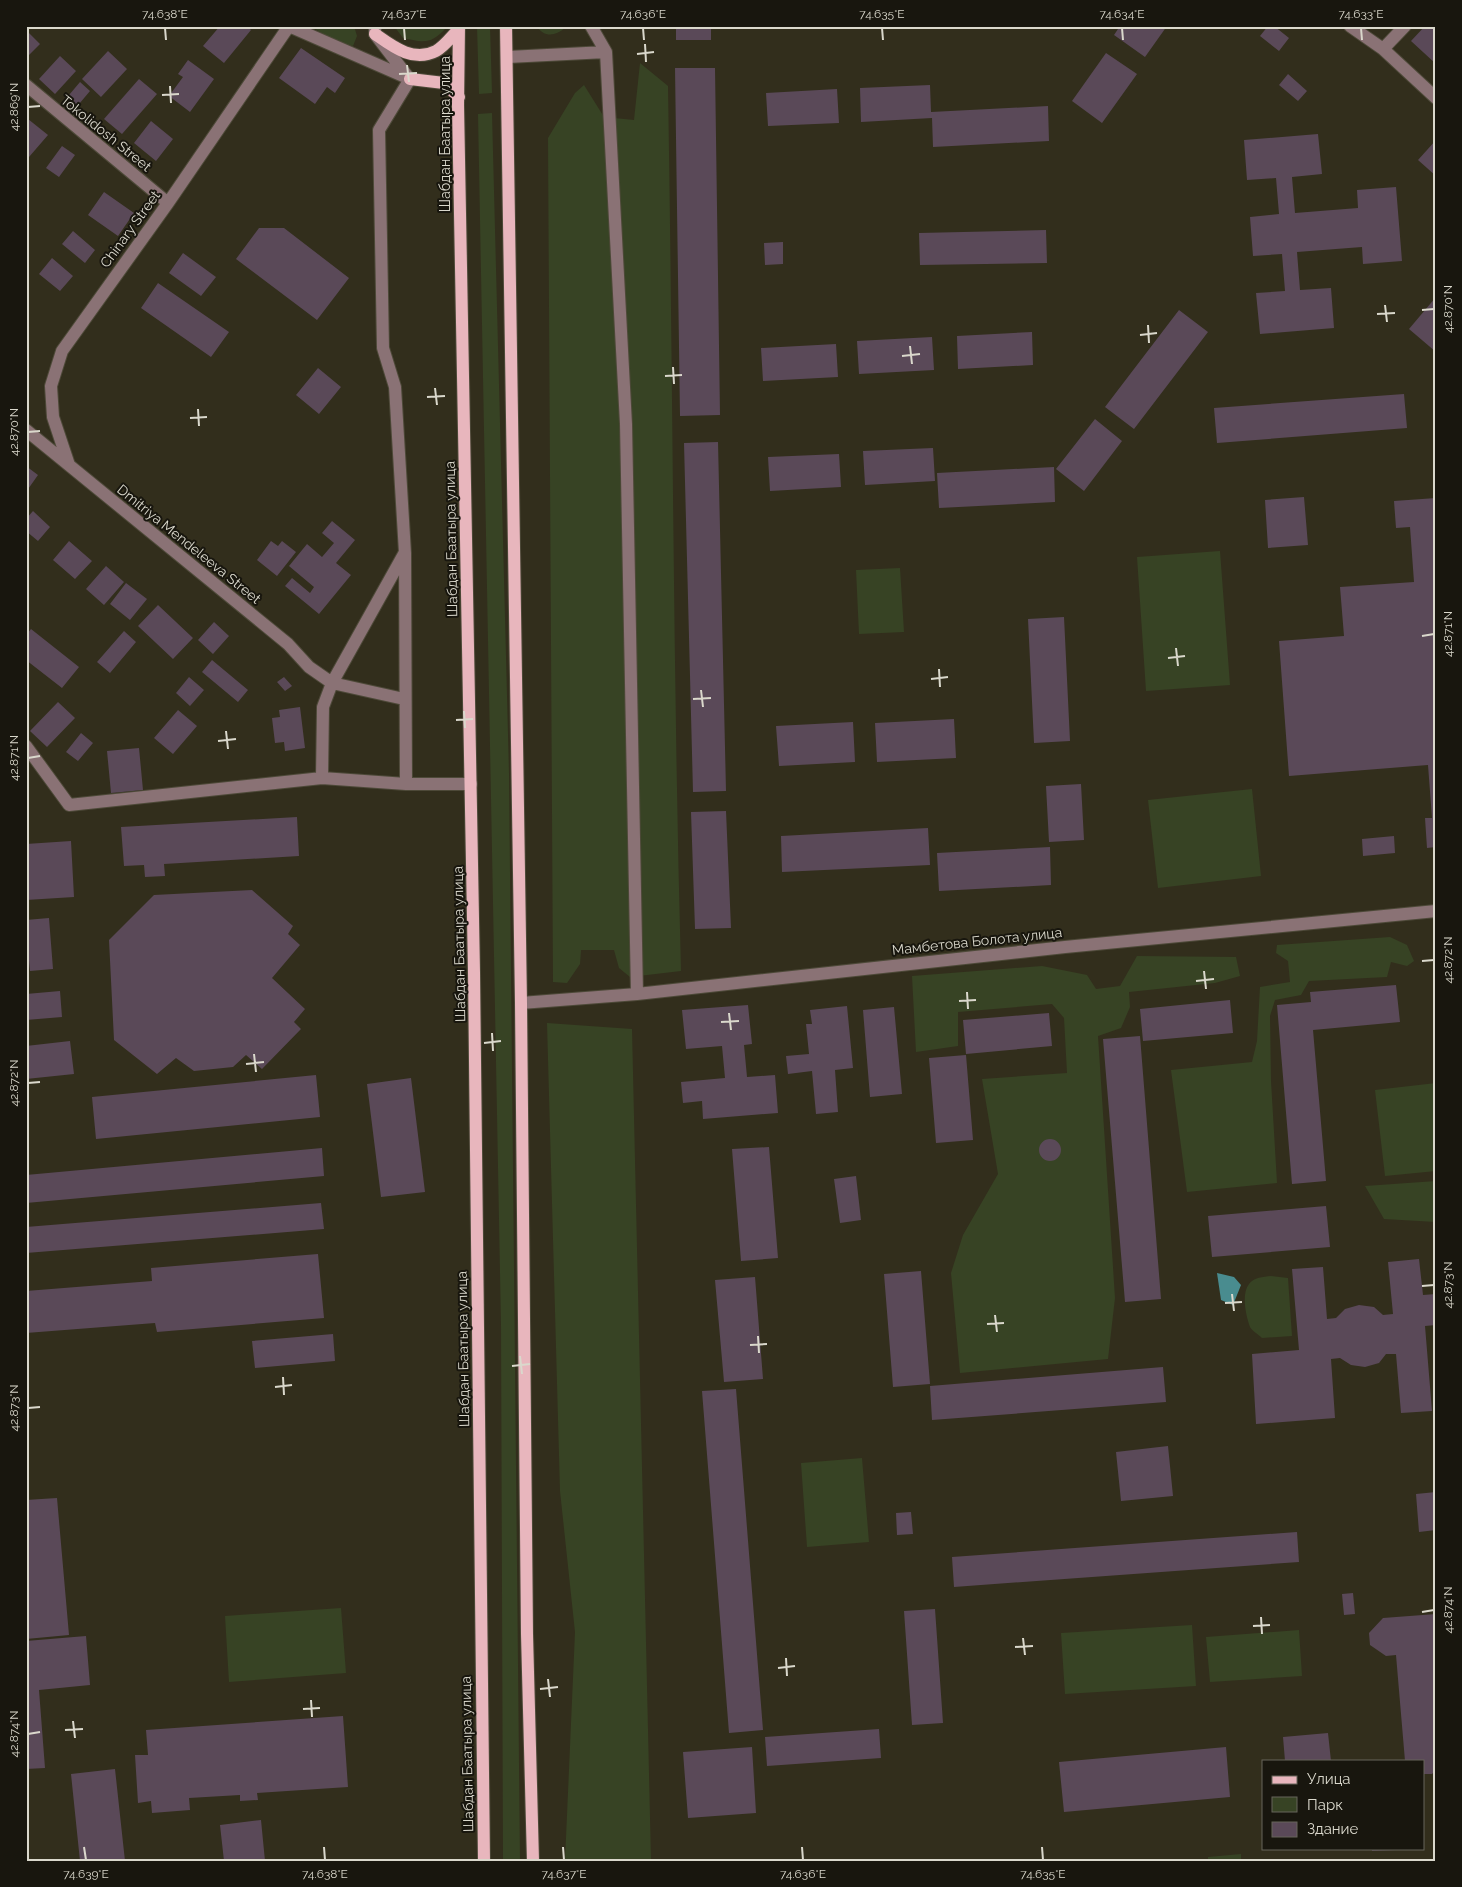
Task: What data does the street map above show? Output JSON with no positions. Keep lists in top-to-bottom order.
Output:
{
  "streets": {
    "main road": ["Шабдан Баатыра улица"],
    "street": [
      "Tokolidosh Street",
      "Chinary Street",
      "Dmitriya Mendeleeva Street",
      "Мамбетова Болота улица"
    ]
  },
  "crossings": [
    ["Tokolidosh Street", "Chinary Street"],
    ["Chinary Street", "Dmitriya Mendeleeva Street"]
  ],
  "legend": ["Улица", "Парк", "Здание"],
  "coordinates": [
    "74.638°E",
    "74.637°E",
    "74.636°E",
    "74.635°E",
    "74.634°E",
    "74.633°E",
    "42.869°N",
    "42.870°N",
    "42.871°N",
    "42.872°N",
    "42.873°N",
    "42.874°N",
    "74.639°E"
  ]
}
